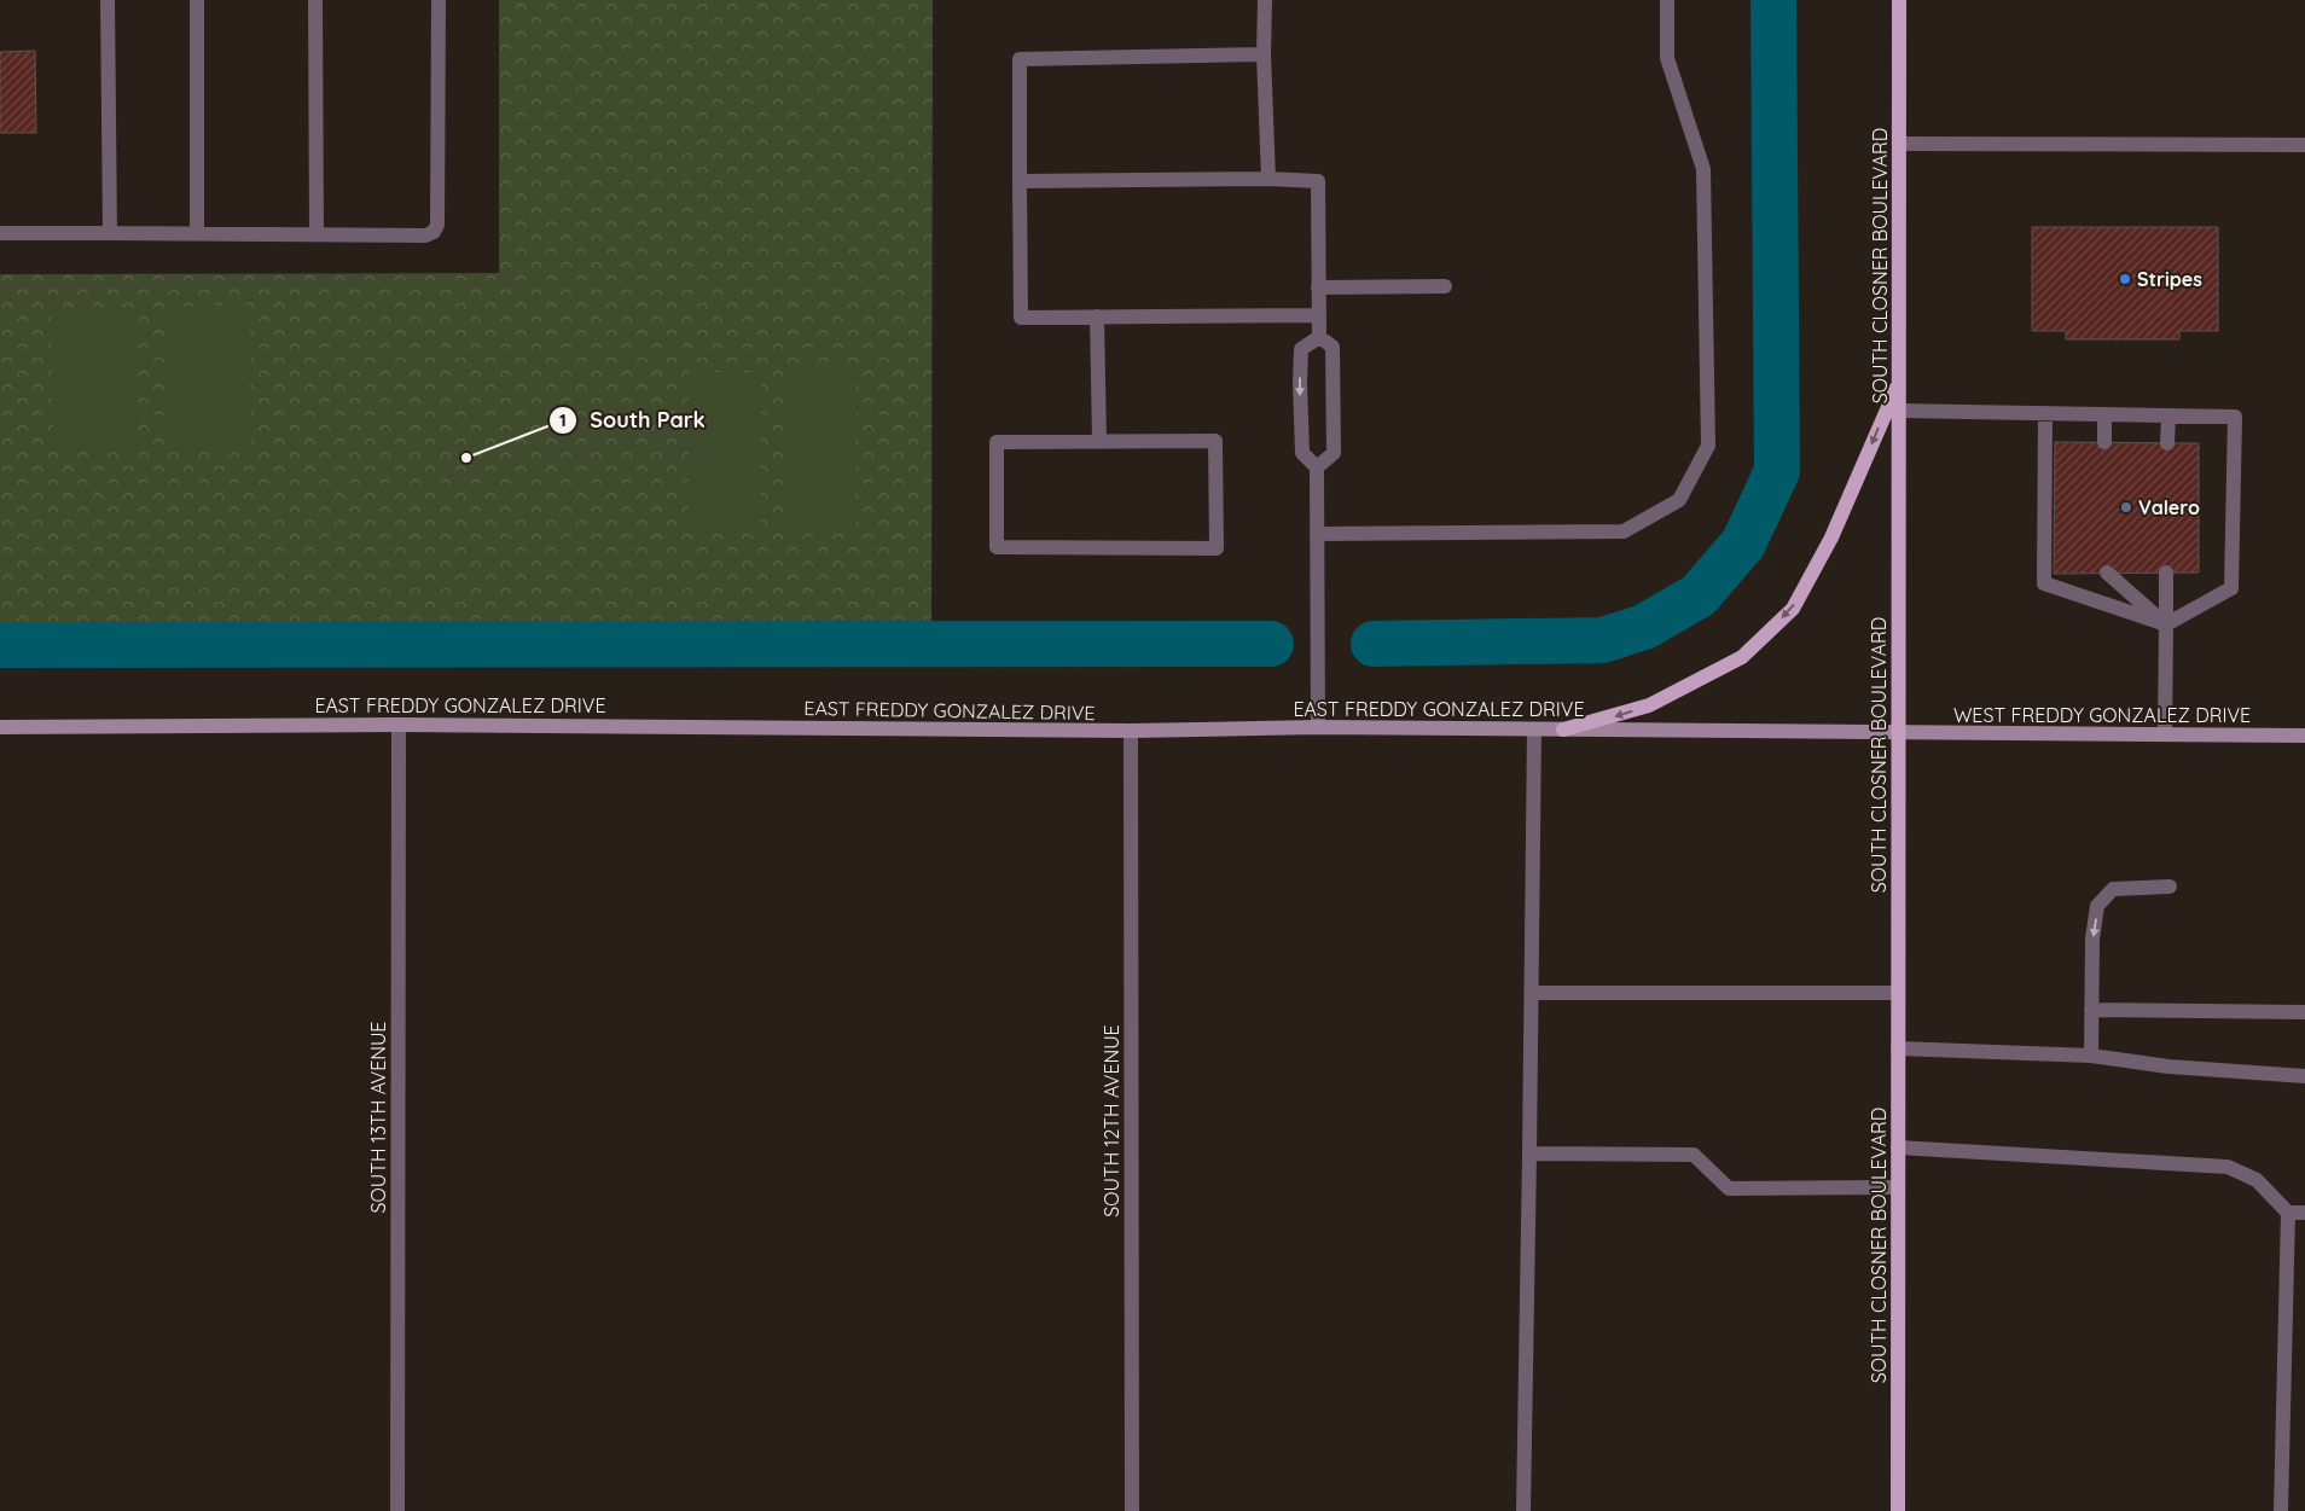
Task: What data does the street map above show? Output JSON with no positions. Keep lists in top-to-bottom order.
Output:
{
  "streets": {
    "main road": ["SOUTH CLOSNER BOULEVARD", "EAST FREDDY GONZALEZ DRIVE", "WEST FREDDY GONZALEZ DRIVE"],
    "street": ["SOUTH 13TH AVENUE", "SOUTH 12TH AVENUE"]
  },
  "crossings": [
    ["SOUTH CLOSNER BOULEVARD", "EAST FREDDY GONZALEZ DRIVE"],
    ["SOUTH CLOSNER BOULEVARD", "WEST FREDDY GONZALEZ DRIVE"],
    ["EAST FREDDY GONZALEZ DRIVE", "WEST FREDDY GONZALEZ DRIVE"],
    ["EAST FREDDY GONZALEZ DRIVE", "SOUTH 13TH AVENUE"],
    ["EAST FREDDY GONZALEZ DRIVE", "SOUTH 12TH AVENUE"]
  ],
  "places": ["Stripes", "South Park", "Valero"]
}
